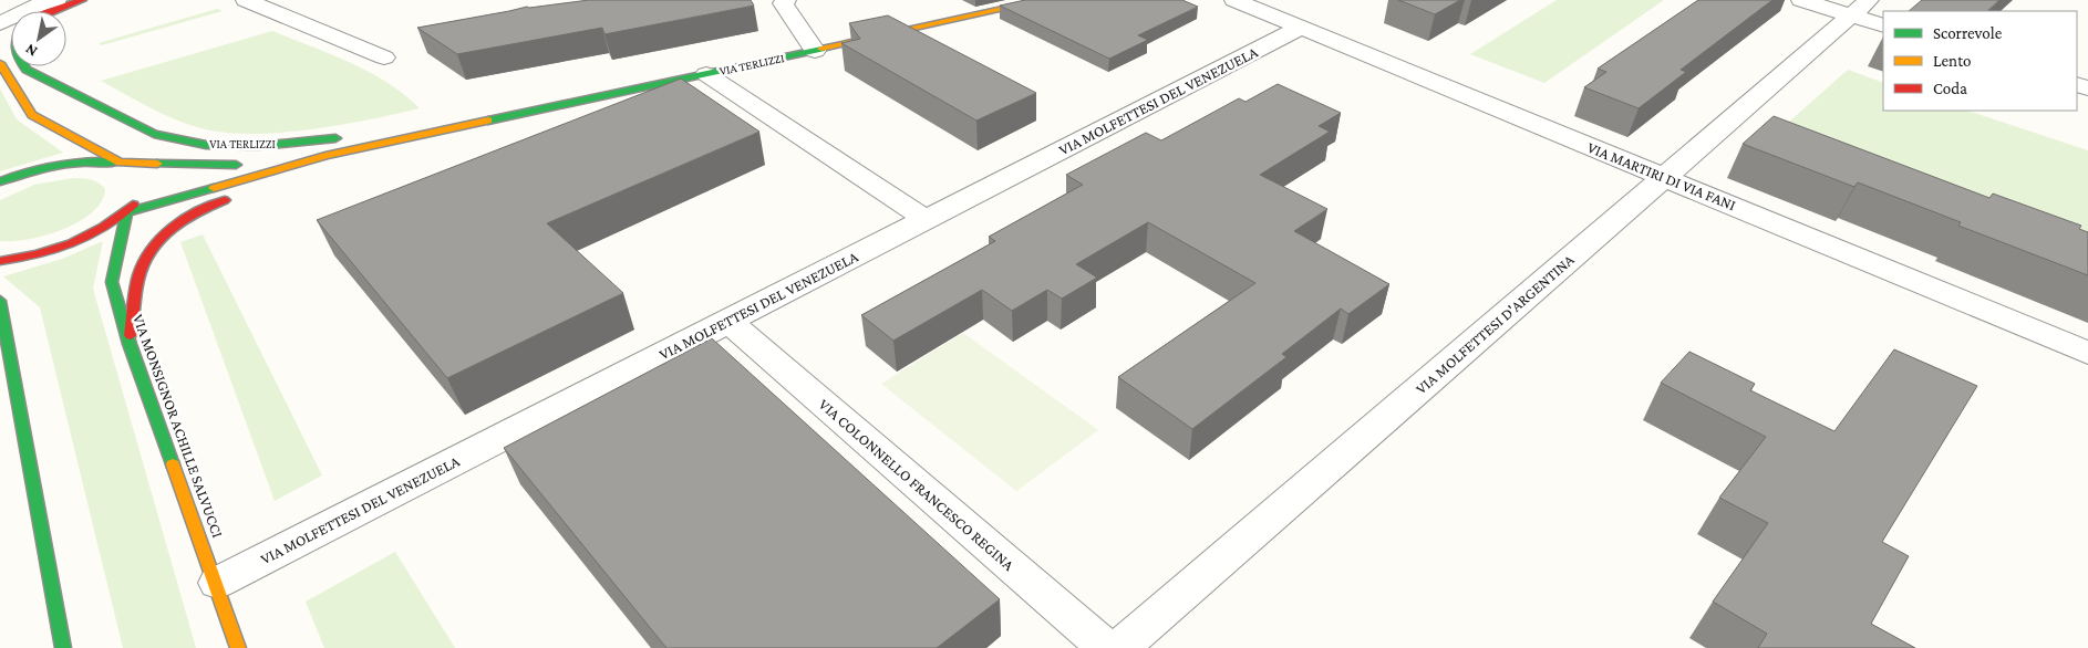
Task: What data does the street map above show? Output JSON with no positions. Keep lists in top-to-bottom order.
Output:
{
  "streets": {
    "main road": ["VIA TERLIZZI", "VIA MONSIGNOR ACHILLE SALVUCCI"],
    "street": [
      "VIA MOLFETTESI DEL VENEZUELA",
      "VIA MARTIRI DI VIA FANI",
      "VIA MOLFETTESI D'ARGENTINA",
      "VIA COLONNELLO FRANCESCO REGINA"
    ]
  },
  "crossings": [
    ["VIA TERLIZZI", "VIA MONSIGNOR ACHILLE SALVUCCI"],
    ["VIA MOLFETTESI DEL VENEZUELA", "VIA MARTIRI DI VIA FANI"],
    ["VIA MOLFETTESI DEL VENEZUELA", "VIA MONSIGNOR ACHILLE SALVUCCI"],
    ["VIA MOLFETTESI DEL VENEZUELA", "VIA COLONNELLO FRANCESCO REGINA"],
    ["VIA MARTIRI DI VIA FANI", "VIA MOLFETTESI D'ARGENTINA"]
  ],
  "legend": ["Scorrevole", "Lento", "Coda"],
  "north": "bottom left"
}
